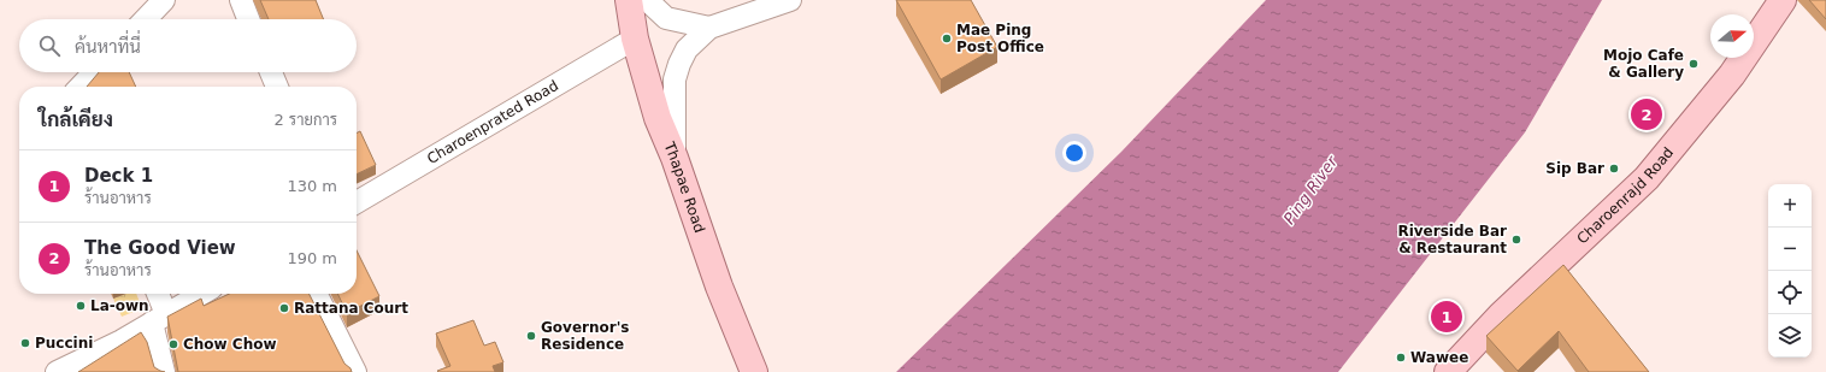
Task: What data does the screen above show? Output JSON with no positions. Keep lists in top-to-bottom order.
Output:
{
  "streets": {
    "main road": ["Thapae Road", "Charoenrajd Road"],
    "street": ["Charoenprated Road"]
  },
  "crossings": [
    ["Charoenprated Road", "Thapae Road"]
  ],
  "water": ["Ping River"],
  "places": [
    "Mae Ping Post Office",
    "Mojo Cafe & Gallery",
    "Sip Bar",
    "Riverside Bar & Restaurant",
    "La-own",
    "Rattana Court",
    "Governor's Residence",
    "Puccini",
    "Chow Chow",
    "Wawee"
  ],
  "north": "right",
  "page": {
    "search": "ค้นหาที่นี่",
    "heading": ["ใกล้เคียง", "2 รายการ"],
    "pins": ["2", "1"],
    "list": [
      {
        "mark": "1",
        "name": "Deck 1",
        "note": "ร้านอาหาร",
        "value": "130 m"
      },
      {
        "mark": "2",
        "name": "The Good View",
        "note": "ร้านอาหาร",
        "value": "190 m"
      }
    ],
    "map_buttons": ["+", "−"]
  }
}
